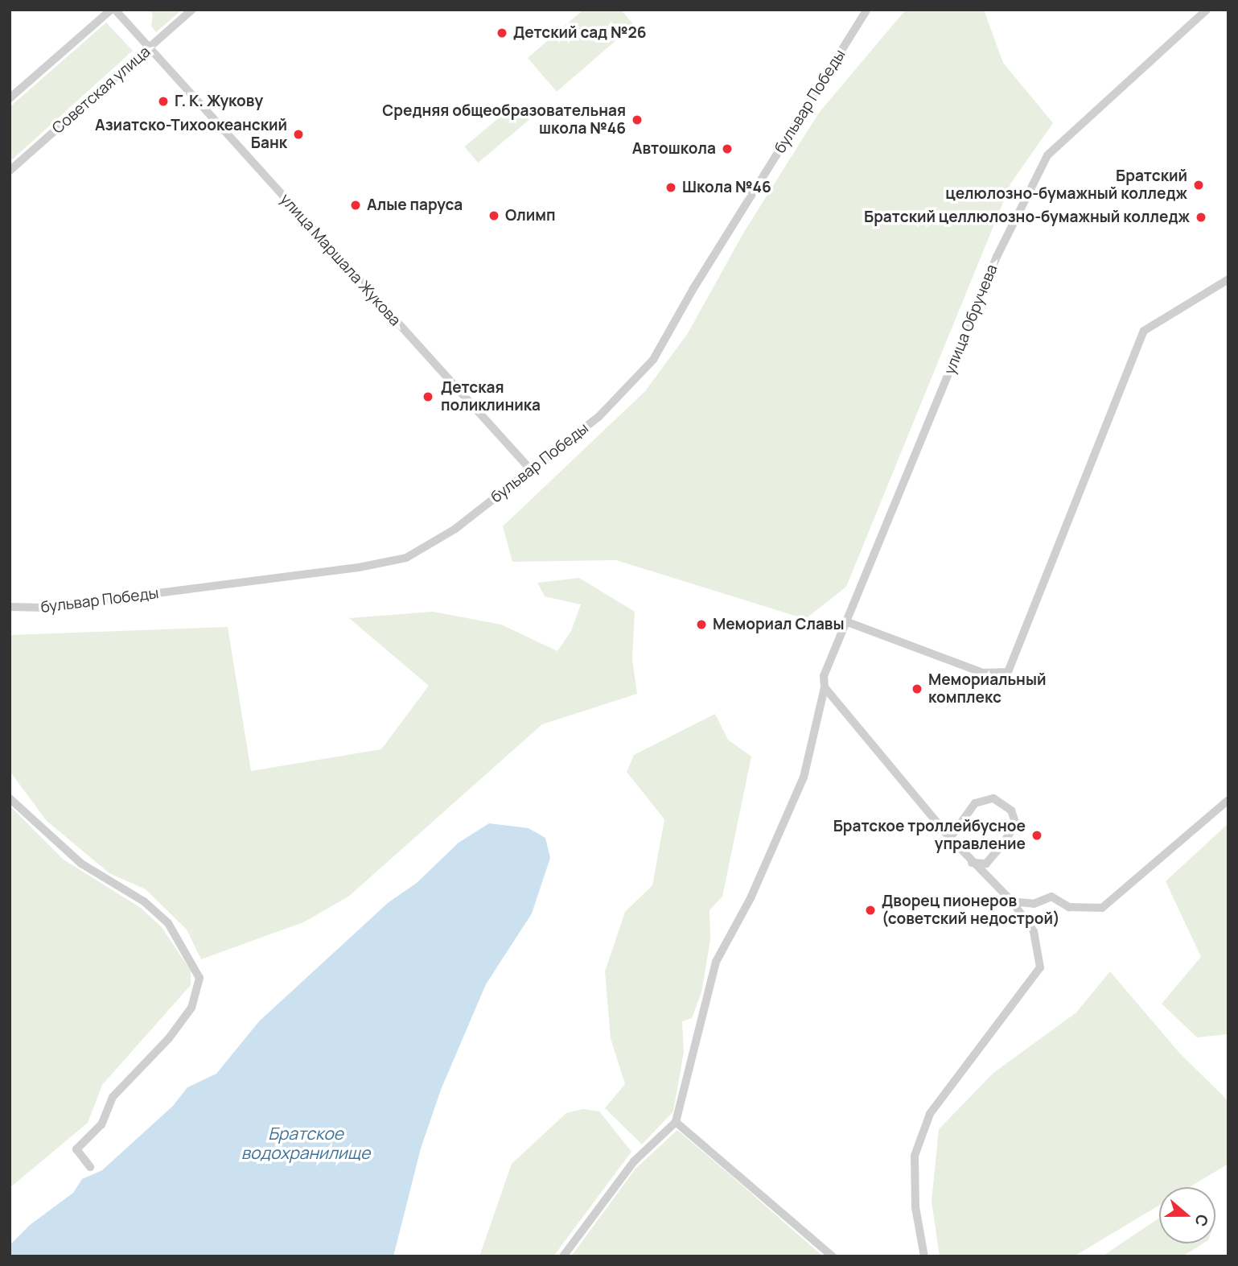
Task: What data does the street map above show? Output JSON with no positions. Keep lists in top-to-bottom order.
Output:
{
  "streets": {
    "street": [
      "Советская улица",
      "бульвар Победы",
      "улица Маршала Жукова",
      "улица Обручева"
    ]
  },
  "crossings": [
    ["Советская улица", "улица Маршала Жукова"],
    ["бульвар Победы", "улица Маршала Жукова"]
  ],
  "water": ["Братское водохранилище"],
  "places": [
    "Детский сад №26",
    "Г. К. Жукову",
    "Средняя общеобразовательная школа №46",
    "Азиатско-Тихоокеанский Банк",
    "Автошкола",
    "Братский целюлозно-бумажный колледж",
    "Школа №46",
    "Алые паруса",
    "Олимп",
    "Братский целлюлозно-бумажный колледж",
    "Детская поликлиника",
    "Мемориал Славы",
    "Мемориальный комплекс",
    "Братское троллейбусное управление",
    "Дворец пионеров (советский недострой)"
  ],
  "north": "right"
}
